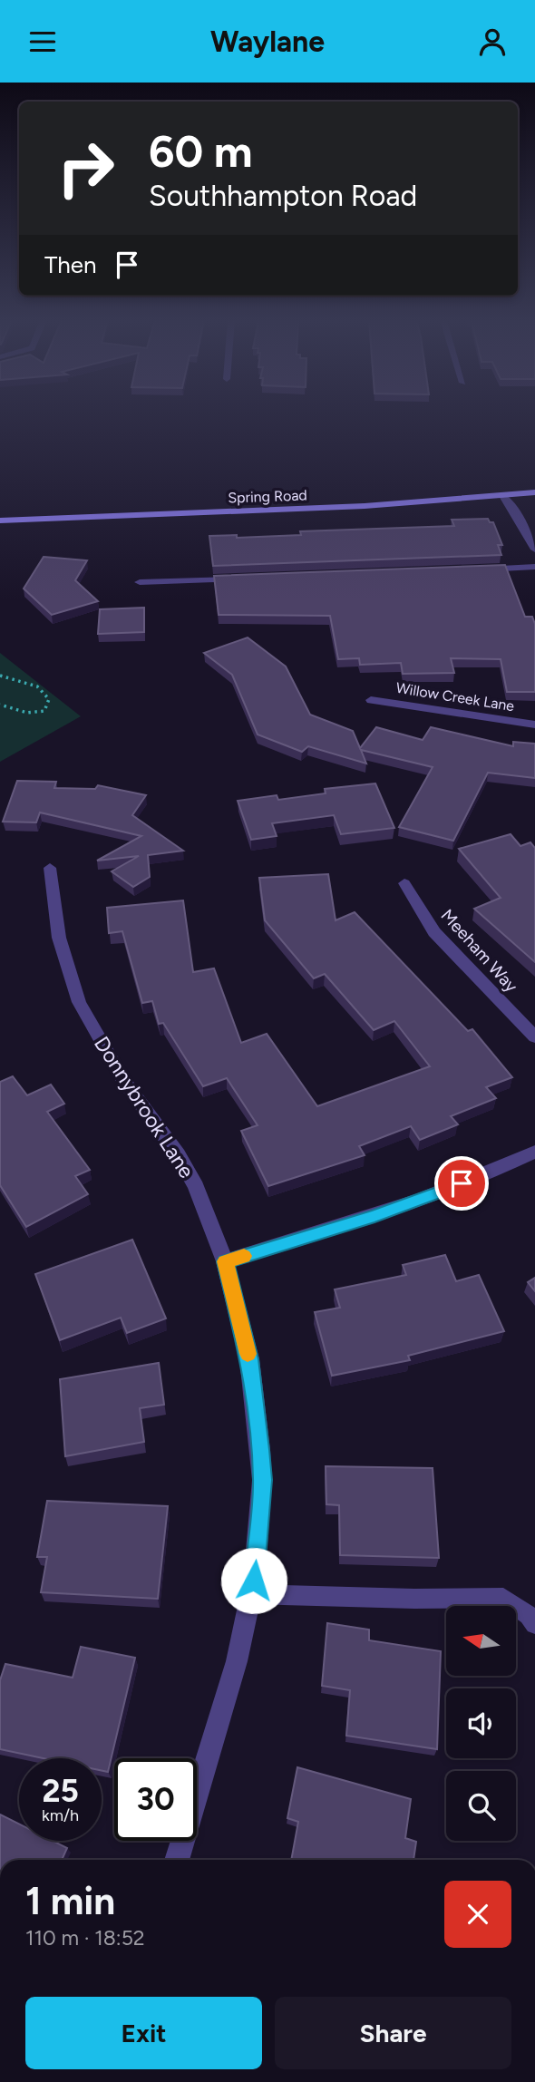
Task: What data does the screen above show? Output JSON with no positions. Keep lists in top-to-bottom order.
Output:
{
  "streets": {
    "main road": ["Spring Road"],
    "street": ["Willow Creek Lane", "Meeham Way", "Donnybrook Lane"]
  },
  "north": "left",
  "page": {
    "header": "Waylane",
    "turn": ["60 m", "Southhampton Road"],
    "then": "Then",
    "speed": "25 km/h",
    "limit": "30",
    "heading": ["1 min", "110 m · 18:52"],
    "buttons": ["Exit", "Share"]
  }
}
